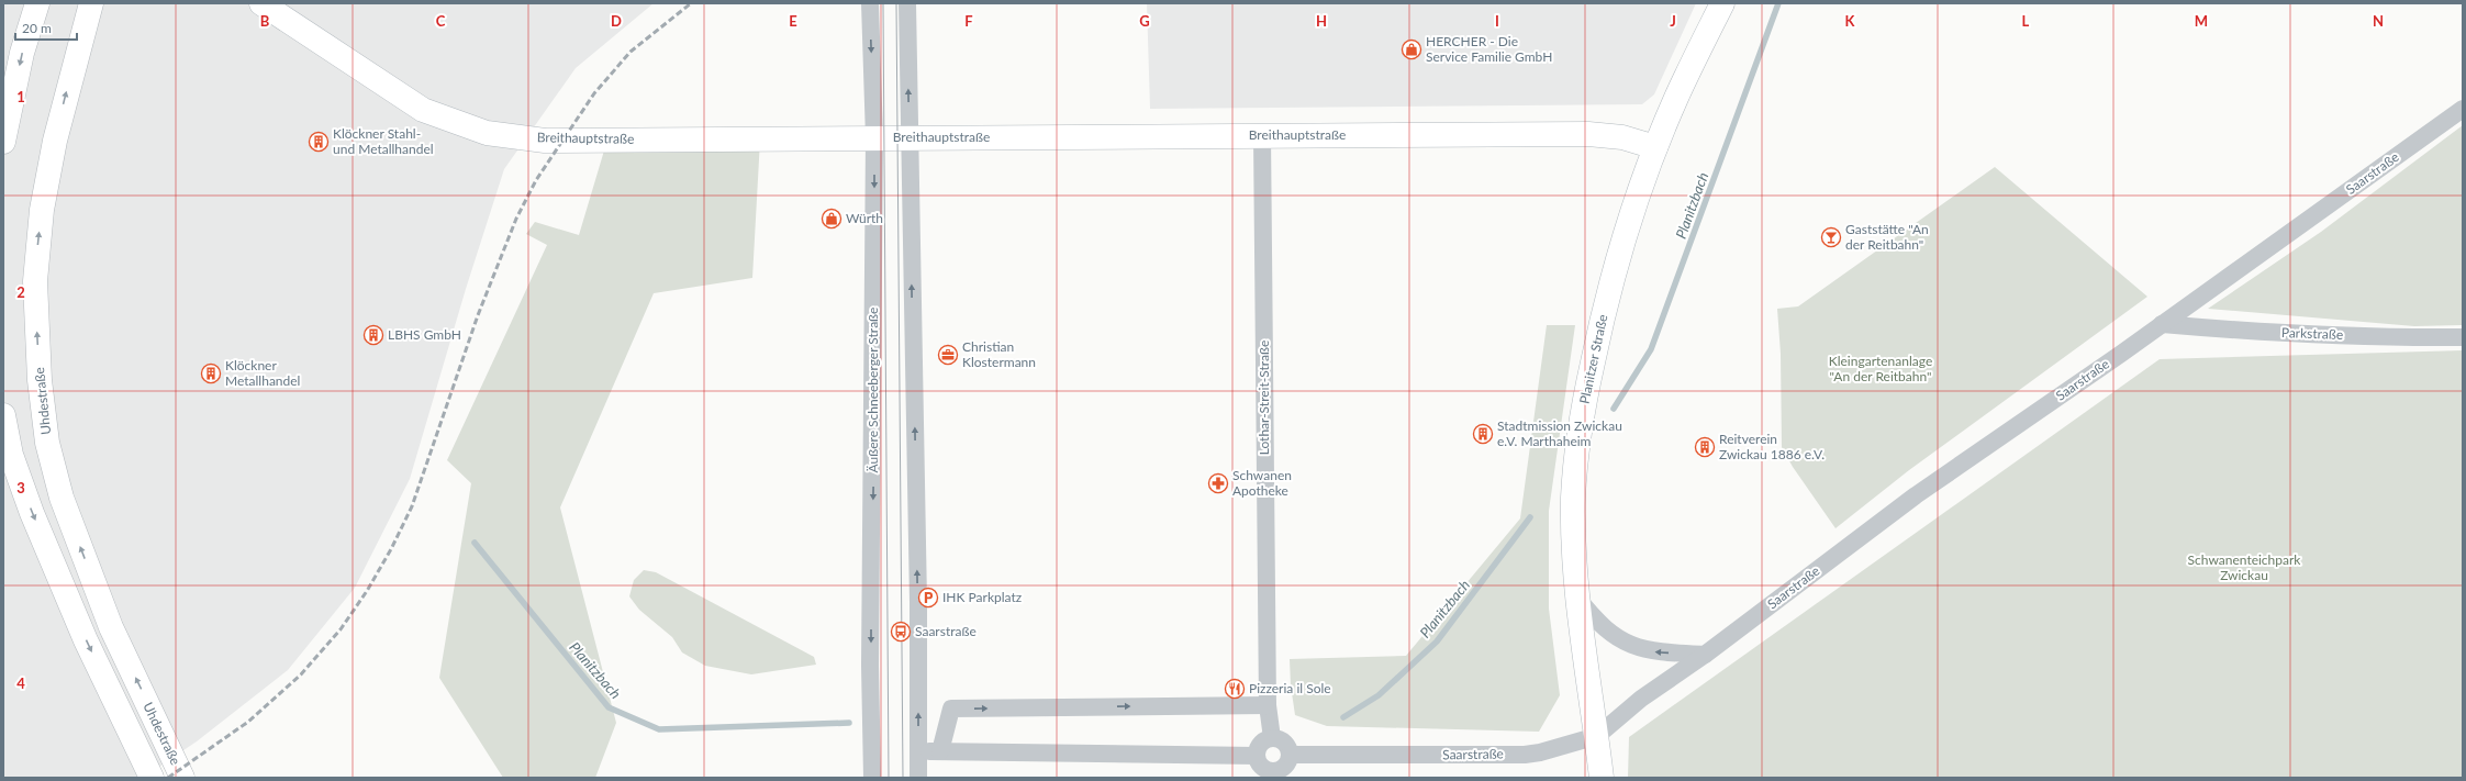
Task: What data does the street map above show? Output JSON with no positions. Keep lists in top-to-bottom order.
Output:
{
  "streets": {
    "main road": ["Breithauptstraße", "Planitzer Straße", "Uhdestraße"],
    "street": [
      "Saarstraße",
      "Parkstraße",
      "Äußere Schneeberger Straße",
      "Lothar-Streit-Straße"
    ]
  },
  "crossings": [
    ["Breithauptstraße", "Planitzer Straße"],
    ["Breithauptstraße", "Äußere Schneeberger Straße"],
    ["Breithauptstraße", "Lothar-Streit-Straße"],
    ["Saarstraße", "Parkstraße"],
    ["Saarstraße", "Planitzer Straße"],
    ["Saarstraße", "Lothar-Streit-Straße"]
  ],
  "water": ["Planitzbach"],
  "parks": ["Kleingartenanlage \"An der Reitbahn\"", "Schwanenteichpark Zwickau"],
  "places": {
    "shop": ["HERCHER - Die Service Familie GmbH", "Würth"],
    "building": [
      "Klöckner Stahl- und Metallhandel",
      "LBHS GmbH",
      "Klöckner Metallhandel",
      "Stadtmission Zwickau e.V. Marthaheim",
      "Reitverein Zwickau 1886 e.V."
    ],
    "bar": ["Gaststätte \"An der Reitbahn\""],
    "office": ["Christian Klostermann"],
    "pharmacy": ["Schwanen Apotheke"],
    "parking": ["IHK Parkplatz"],
    "bus stop": ["Saarstraße"],
    "restaurant": ["Pizzeria il Sole"]
  },
  "scale_bar": "20 m",
  "grid": {
    "columns": [
      "B",
      "C",
      "D",
      "E",
      "F",
      "G",
      "H",
      "I",
      "J",
      "K",
      "L",
      "M",
      "N"
    ],
    "rows": [
      "1",
      "2",
      "3",
      "4"
    ]
  }
}
